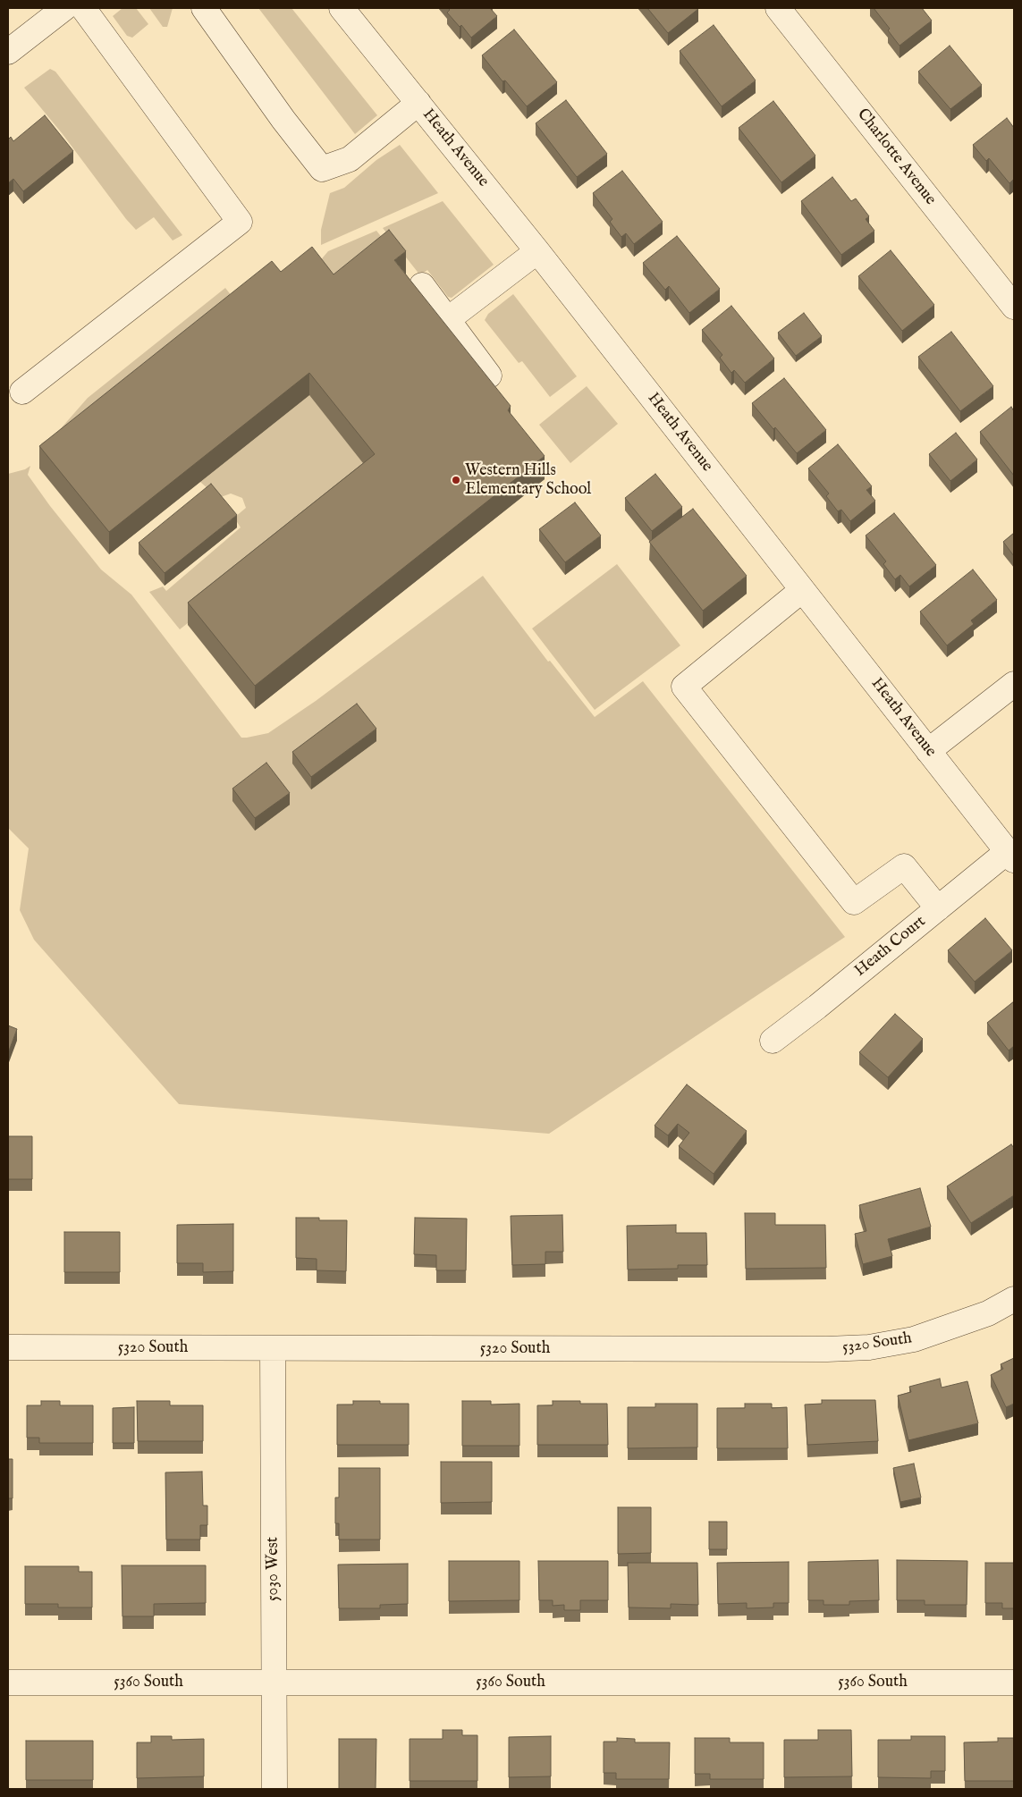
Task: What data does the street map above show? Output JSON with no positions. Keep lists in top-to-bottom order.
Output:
{
  "streets": {
    "street": [
      "Heath Avenue",
      "Charlotte Avenue",
      "Heath Court",
      "5320 South",
      "5030 West",
      "5360 South"
    ]
  },
  "crossings": [
    ["Heath Avenue", "Heath Court"],
    ["5320 South", "5030 West"],
    ["5030 West", "5360 South"]
  ],
  "places": ["Western Hills Elementary School"]
}
